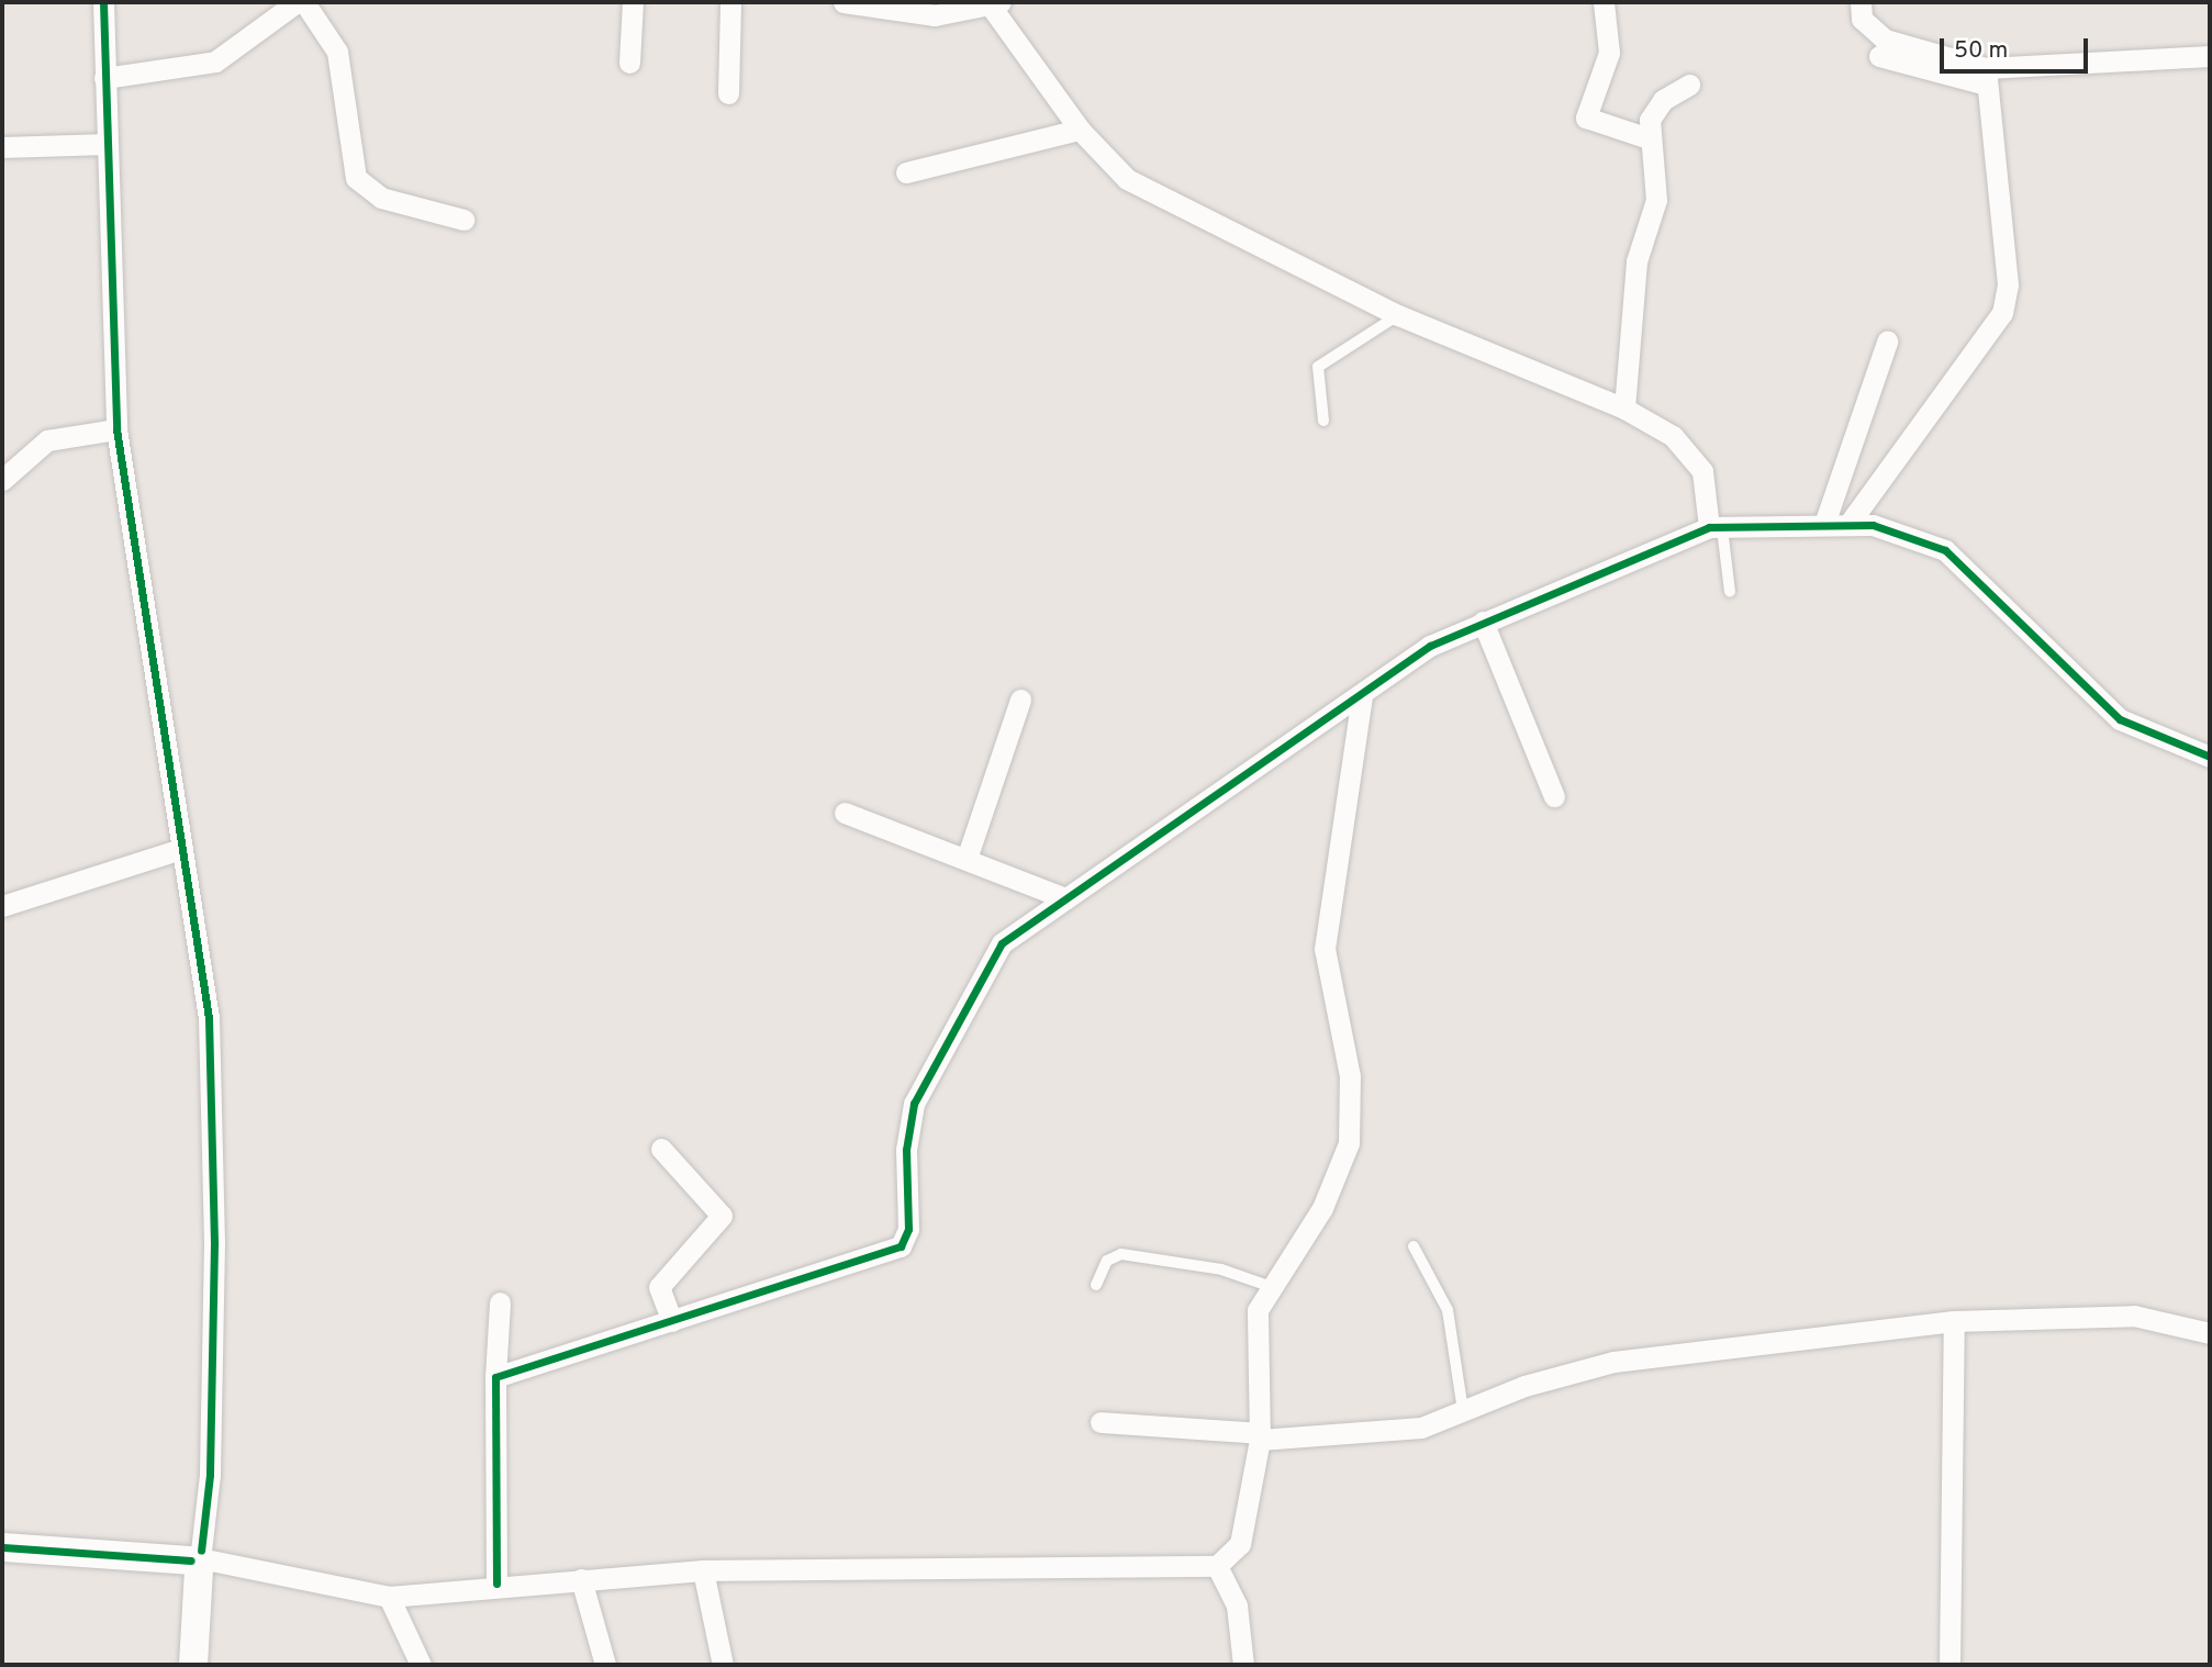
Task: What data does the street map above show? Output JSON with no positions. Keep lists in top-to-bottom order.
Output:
{
  "scale_bar": "50 m"
}
